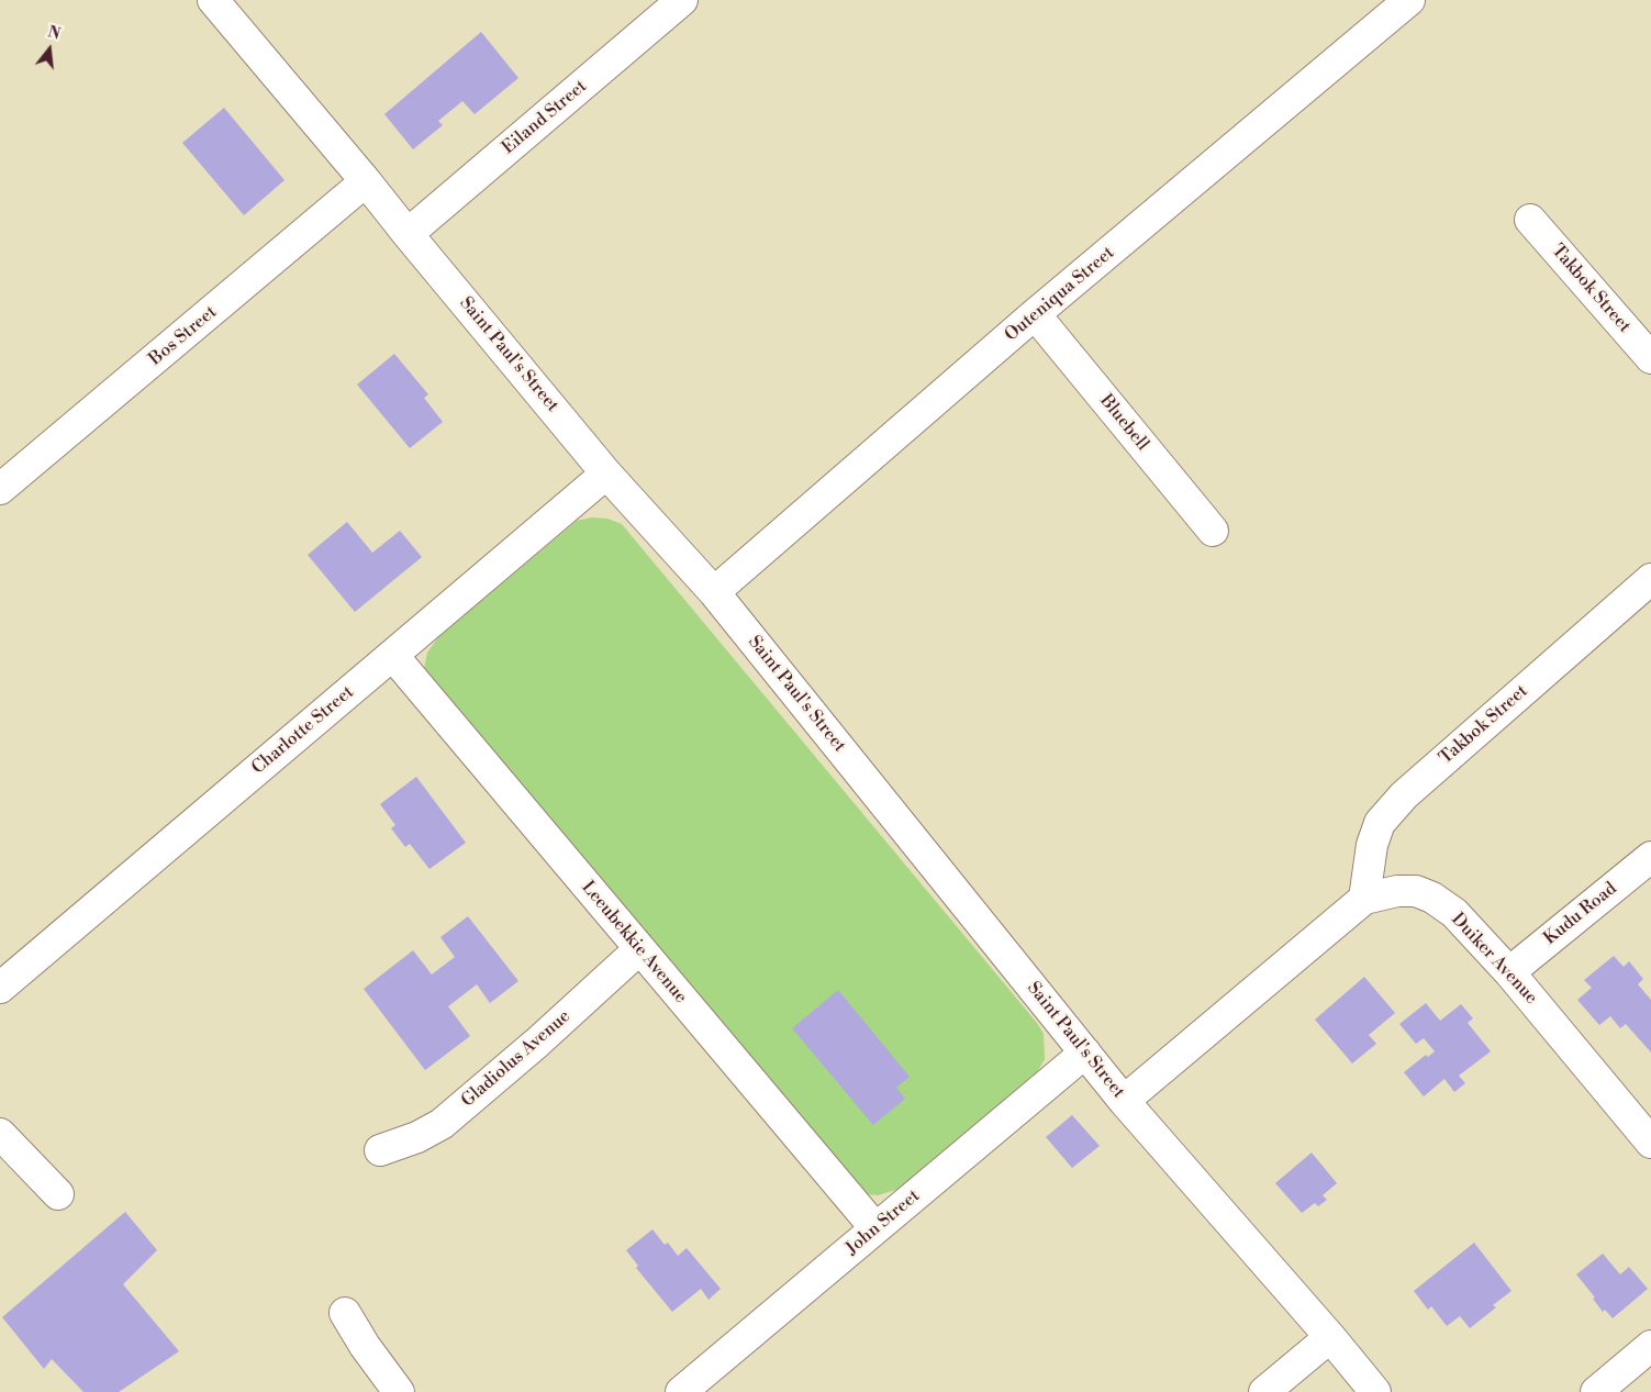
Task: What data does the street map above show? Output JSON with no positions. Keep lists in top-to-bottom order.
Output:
{
  "streets": {
    "street": [
      "Eiland Street",
      "Takbok Street",
      "Outeniqua Street",
      "Bos Street",
      "Saint Paul's Street",
      "Bluebell",
      "Charlotte Street",
      "Kudu Road",
      "Leeubekkie Avenue",
      "Duiker Avenue",
      "Gladiolus Avenue",
      "John Street"
    ]
  },
  "crossings": [
    ["Eiland Street", "Saint Paul's Street"],
    ["Takbok Street", "Duiker Avenue"],
    ["Outeniqua Street", "Saint Paul's Street"],
    ["Outeniqua Street", "Bluebell"],
    ["Bos Street", "Saint Paul's Street"],
    ["Saint Paul's Street", "Charlotte Street"],
    ["Saint Paul's Street", "Duiker Avenue"],
    ["Saint Paul's Street", "John Street"],
    ["Charlotte Street", "Leeubekkie Avenue"],
    ["Kudu Road", "Duiker Avenue"],
    ["Leeubekkie Avenue", "Gladiolus Avenue"],
    ["Leeubekkie Avenue", "John Street"]
  ],
  "north": "top"
}
